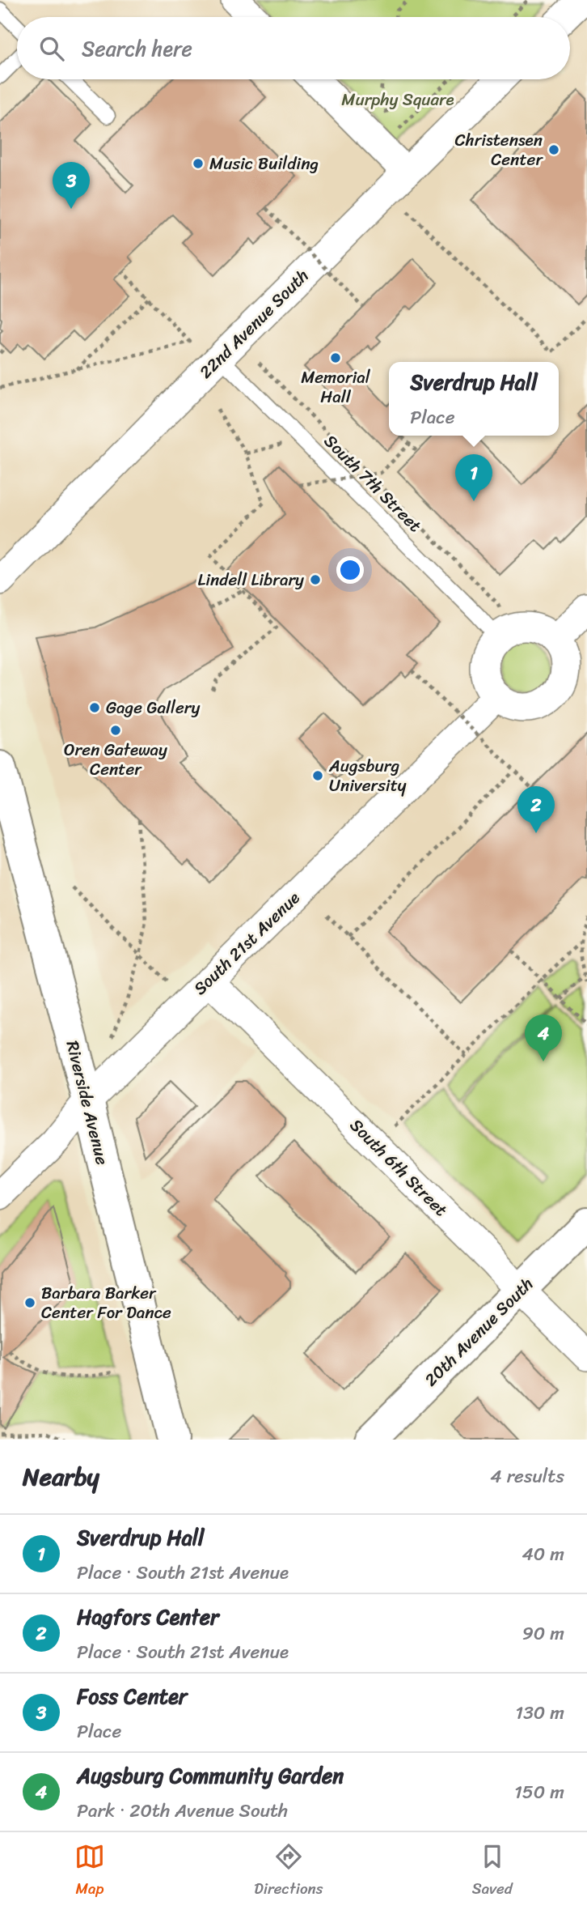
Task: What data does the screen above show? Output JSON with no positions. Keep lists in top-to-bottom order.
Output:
{
  "streets": {
    "street": [
      "22nd Avenue South",
      "South 21st Avenue",
      "Riverside Avenue",
      "South 6th Street",
      "20th Avenue South"
    ],
    "lane": ["South 7th Street"]
  },
  "crossings": [
    ["22nd Avenue South", "South 7th Street"],
    ["South 7th Street", "South 21st Avenue"],
    ["South 21st Avenue", "Riverside Avenue"],
    ["South 21st Avenue", "South 6th Street"],
    ["South 6th Street", "20th Avenue South"]
  ],
  "parks": ["Murphy Square"],
  "places": [
    "Christensen Center",
    "Music Building",
    "Memorial Hall",
    "Lindell Library",
    "Gage Gallery",
    "Oren Gateway Center",
    "Augsburg University",
    "Barbara Barker Center For Dance"
  ],
  "page": {
    "search": "Search here",
    "pins": [
      "3",
      "1",
      "2",
      "4"
    ],
    "popup": ["Sverdrup Hall", "Place"],
    "heading": ["Nearby", "4 results"],
    "list": [
      {
        "mark": "1",
        "name": "Sverdrup Hall",
        "note": "Place · South 21st Avenue",
        "value": "40 m"
      },
      {
        "mark": "2",
        "name": "Hagfors Center",
        "note": "Place · South 21st Avenue",
        "value": "90 m"
      },
      {
        "mark": "3",
        "name": "Foss Center",
        "note": "Place",
        "value": "130 m"
      },
      {
        "mark": "4",
        "name": "Augsburg Community Garden",
        "note": "Park · 20th Avenue South",
        "value": "150 m"
      }
    ],
    "nav": ["Map", "Directions", "Saved"]
  }
}
